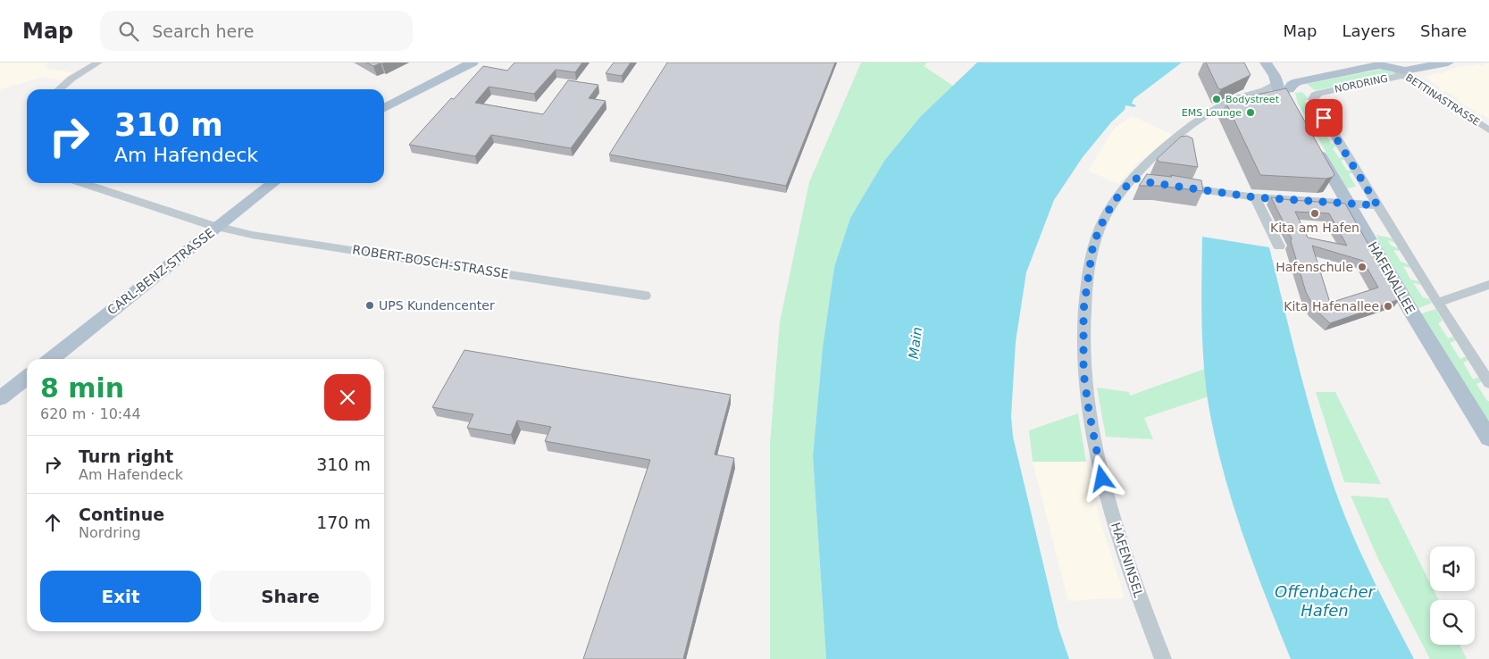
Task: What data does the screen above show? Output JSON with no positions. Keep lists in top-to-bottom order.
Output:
{
  "streets": {
    "main road": ["CARL-BENZ-STRASSE", "HAFENALLEE"],
    "street": [
      "NORDRING",
      "BETTINASTRASSE",
      "ROBERT-BOSCH-STRASSE",
      "HAFENINSEL"
    ]
  },
  "crossings": [
    ["NORDRING", "BETTINASTRASSE"],
    ["ROBERT-BOSCH-STRASSE", "CARL-BENZ-STRASSE"]
  ],
  "water": ["Main", "Offenbacher Hafen"],
  "places": [
    "Bodystreet",
    "EMS Lounge",
    "Kita am Hafen",
    "Hafenschule",
    "UPS Kundencenter",
    "Kita Hafenallee"
  ],
  "page": {
    "header": "Map",
    "search": "Search here",
    "nav": ["Map", "Layers", "Share"],
    "turn": ["310 m", "Am Hafendeck"],
    "heading": ["8 min", "620 m · 10:44"],
    "list": [
      {
        "name": "Turn right",
        "note": "Am Hafendeck",
        "value": "310 m"
      },
      {
        "name": "Continue",
        "note": "Nordring",
        "value": "170 m"
      }
    ],
    "buttons": ["Exit", "Share"]
  }
}
